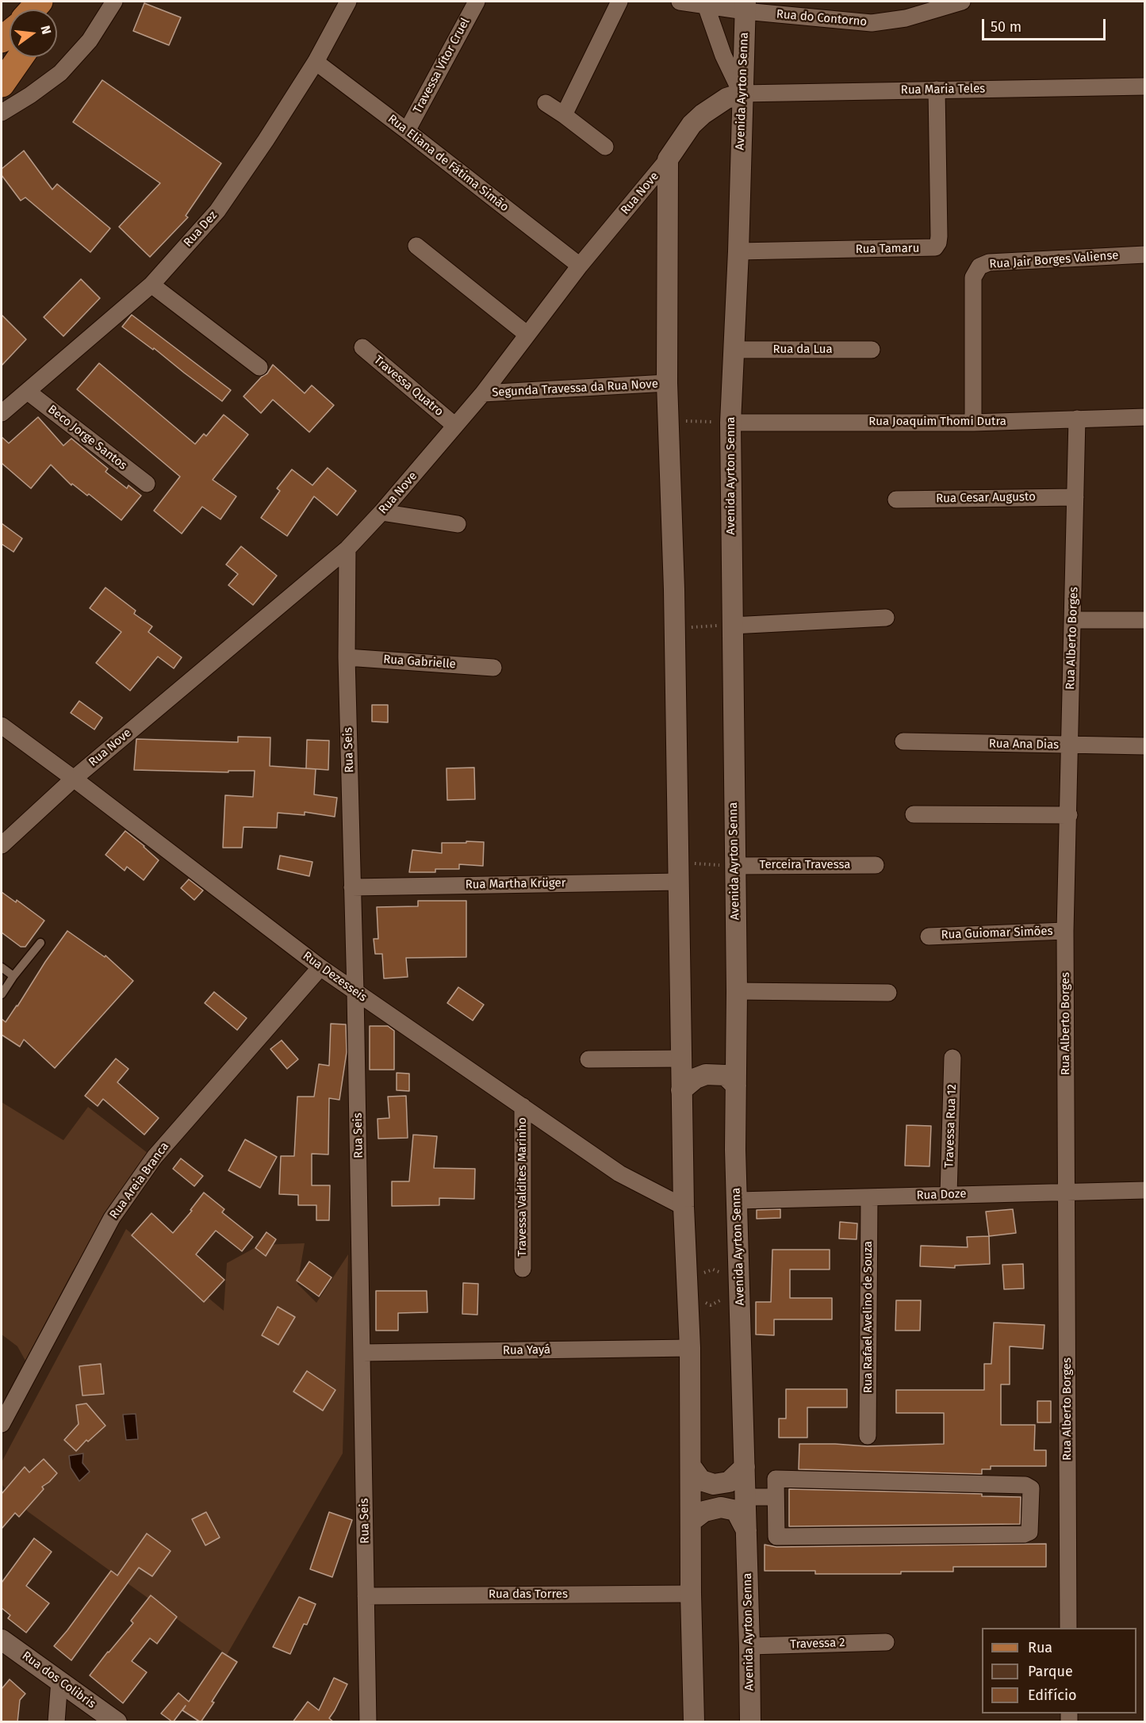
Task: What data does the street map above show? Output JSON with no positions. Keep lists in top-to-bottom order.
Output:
{
  "streets": {
    "street": [
      "Rua do Contorno",
      "Travessa Vítor Cruel",
      "Rua Maria Teles",
      "Avenida Ayrton Senna",
      "Rua Eliana de Fátima Simão",
      "Rua Nove",
      "Rua Dez",
      "Rua Tamaru",
      "Rua Jair Borges Valiense",
      "Rua da Lua",
      "Travessa Quatro",
      "Segunda Travessa da Rua Nove",
      "Rua Joaquim Thomi Dutra",
      "Beco Jorge Santos",
      "Rua Cesar Augusto",
      "Rua Alberto Borges",
      "Rua Gabrielle",
      "Rua Ana Dias",
      "Rua Seis",
      "Terceira Travessa",
      "Rua Martha Krüger",
      "Rua Guiomar Simões",
      "Rua Dezesseis",
      "Travessa Rua 12",
      "Rua Areia Branca",
      "Travessa Valdites Marinho",
      "Rua Doze",
      "Rua Rafael Avelino de Souza",
      "Rua Yayá",
      "Rua das Torres",
      "Travessa 2",
      "Rua dos Colibris"
    ]
  },
  "crossings": [
    ["Rua do Contorno", "Avenida Ayrton Senna"],
    ["Travessa Vítor Cruel", "Rua Eliana de Fátima Simão"],
    ["Rua Maria Teles", "Avenida Ayrton Senna"],
    ["Rua Maria Teles", "Rua Nove"],
    ["Rua Maria Teles", "Rua Tamaru"],
    ["Avenida Ayrton Senna", "Rua Nove"],
    ["Avenida Ayrton Senna", "Rua Tamaru"],
    ["Avenida Ayrton Senna", "Rua da Lua"],
    ["Avenida Ayrton Senna", "Rua Joaquim Thomi Dutra"],
    ["Avenida Ayrton Senna", "Terceira Travessa"],
    ["Avenida Ayrton Senna", "Rua Doze"],
    ["Avenida Ayrton Senna", "Travessa 2"],
    ["Rua Eliana de Fátima Simão", "Rua Nove"],
    ["Rua Eliana de Fátima Simão", "Rua Dez"],
    ["Rua Nove", "Travessa Quatro"],
    ["Rua Nove", "Segunda Travessa da Rua Nove"],
    ["Rua Nove", "Rua Seis"],
    ["Rua Nove", "Rua Dezesseis"],
    ["Rua Dez", "Beco Jorge Santos"],
    ["Rua Jair Borges Valiense", "Rua Joaquim Thomi Dutra"],
    ["Rua Joaquim Thomi Dutra", "Rua Alberto Borges"],
    ["Rua Cesar Augusto", "Rua Alberto Borges"],
    ["Rua Alberto Borges", "Rua Ana Dias"],
    ["Rua Alberto Borges", "Rua Guiomar Simões"],
    ["Rua Alberto Borges", "Rua Doze"],
    ["Rua Gabrielle", "Rua Seis"],
    ["Rua Seis", "Rua Martha Krüger"],
    ["Rua Seis", "Rua Dezesseis"],
    ["Rua Seis", "Rua Yayá"],
    ["Rua Seis", "Rua das Torres"],
    ["Rua Dezesseis", "Rua Areia Branca"],
    ["Rua Dezesseis", "Travessa Valdites Marinho"],
    ["Travessa Rua 12", "Rua Doze"],
    ["Rua Doze", "Rua Rafael Avelino de Souza"]
  ],
  "legend": ["Rua", "Parque", "Edifício"],
  "scale_bar": "50 m",
  "north": "right"
}
